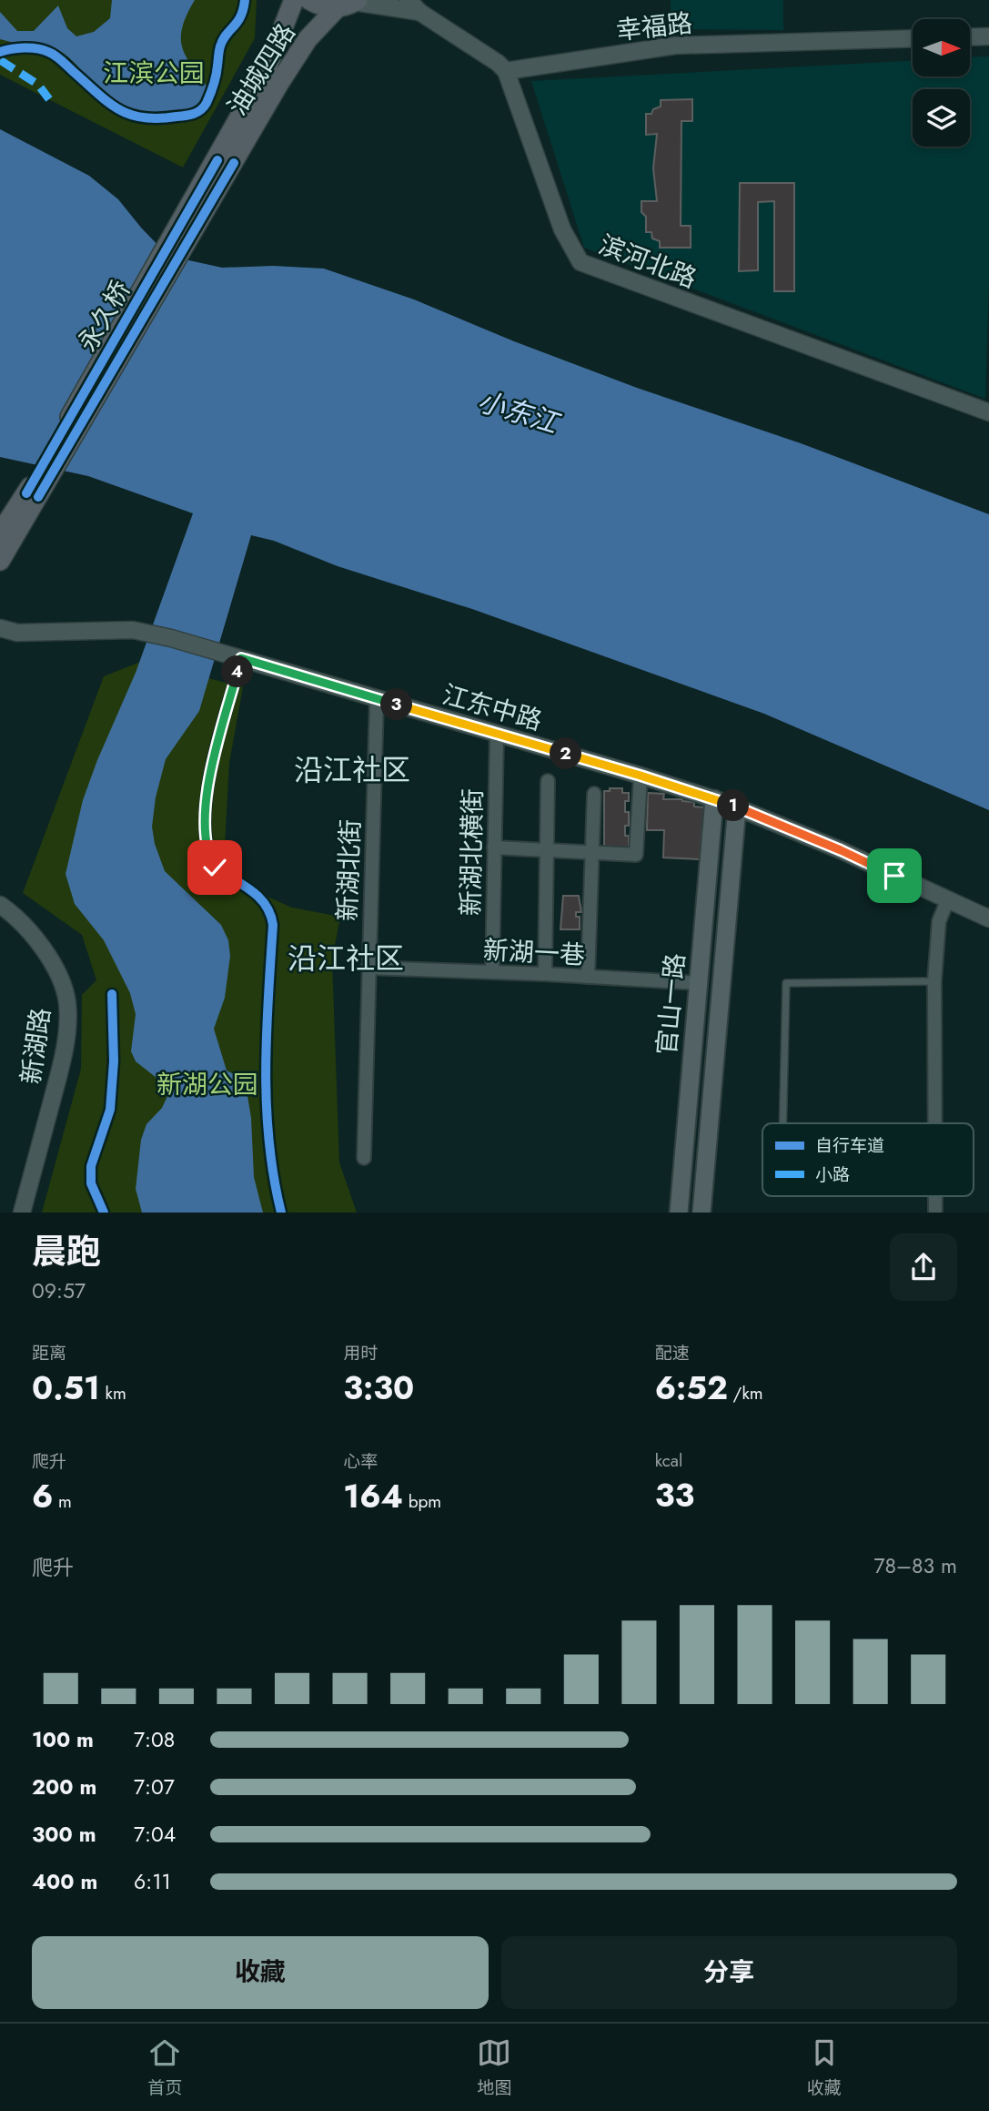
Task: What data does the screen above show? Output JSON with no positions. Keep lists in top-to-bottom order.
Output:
{
  "streets": {
    "main road": ["油城四路", "永久桥", "官山一路"],
    "street": [
      "幸福路",
      "滨河北路",
      "江东中路",
      "新湖北横街",
      "新湖北街",
      "新湖一巷",
      "新湖路"
    ]
  },
  "crossings": [
    ["幸福路", "滨河北路"],
    ["油城四路", "永久桥"],
    ["江东中路", "新湖北横街"],
    ["江东中路", "新湖北街"],
    ["江东中路", "官山一路"],
    ["新湖北横街", "新湖一巷"],
    ["新湖北街", "新湖一巷"],
    ["新湖一巷", "官山一路"]
  ],
  "districts": ["沿江社区", "沿江社区"],
  "water": ["小东江"],
  "parks": ["江滨公园", "新湖公园"],
  "legend": ["自行车道", "小路"],
  "north": "right",
  "page": {
    "pins": [
      "4",
      "3",
      "2",
      "1"
    ],
    "heading": ["晨跑", "09:57"],
    "stats": [
      ["距离", "0.51 km"],
      ["用时", "3:30"],
      ["配速", "6:52 /km"],
      ["爬升", "6 m"],
      ["心率", "164 bpm"],
      ["kcal", "33"]
    ],
    "chart": ["爬升", "78–83 m"],
    "list": [
      {
        "name": "100 m",
        "note": "7:08"
      },
      {
        "name": "200 m",
        "note": "7:07"
      },
      {
        "name": "300 m",
        "note": "7:04"
      },
      {
        "name": "400 m",
        "note": "6:11"
      }
    ],
    "buttons": ["收藏", "分享"],
    "tabs": ["首页", "地图", "收藏"]
  }
}
